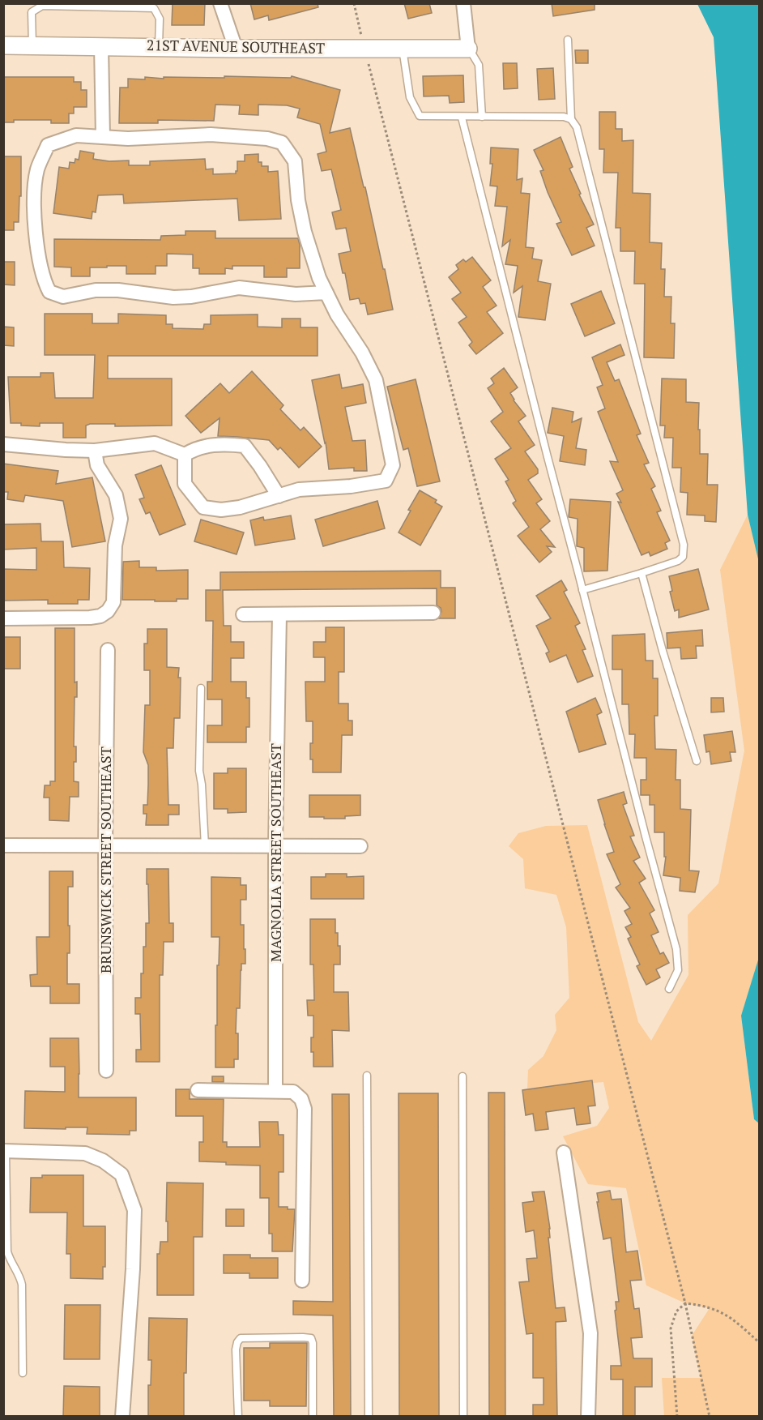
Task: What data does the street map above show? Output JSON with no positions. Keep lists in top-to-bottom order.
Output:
{
  "streets": {
    "street": ["21ST AVENUE SOUTHEAST", "MAGNOLIA STREET SOUTHEAST", "BRUNSWICK STREET SOUTHEAST"]
  }
}
